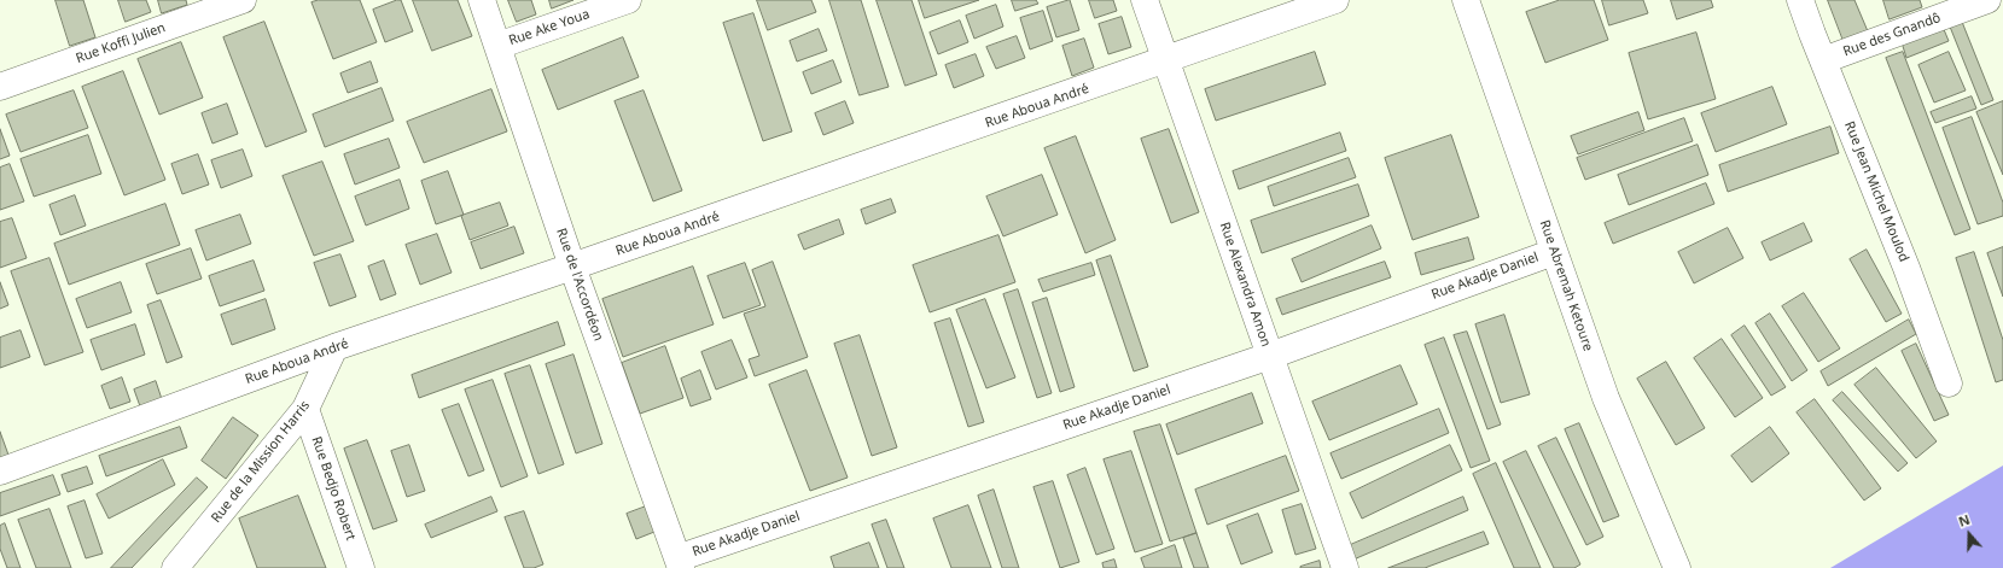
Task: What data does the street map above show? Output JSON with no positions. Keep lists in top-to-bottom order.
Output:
{
  "streets": {
    "street": [
      "Rue Ake Youa",
      "Rue des Gnandô",
      "Rue Koffi Julien",
      "Rue Aboua André",
      "Rue Jean Michel Moulod",
      "Rue Akadje Daniel",
      "Rue de l'Accordéon",
      "Rue Alexandra Amon",
      "Rue Abremah Ketoure",
      "Rue de la Mission Harris",
      "Rue Bedjo Robert"
    ]
  },
  "crossings": [
    ["Rue Ake Youa", "Rue de l'Accordéon"],
    ["Rue des Gnandô", "Rue Jean Michel Moulod"],
    ["Rue Aboua André", "Rue de l'Accordéon"],
    ["Rue Aboua André", "Rue Alexandra Amon"],
    ["Rue Aboua André", "Rue de la Mission Harris"],
    ["Rue Akadje Daniel", "Rue de l'Accordéon"],
    ["Rue Akadje Daniel", "Rue Alexandra Amon"],
    ["Rue Akadje Daniel", "Rue Abremah Ketoure"],
    ["Rue de la Mission Harris", "Rue Bedjo Robert"]
  ],
  "north": "top"
}
